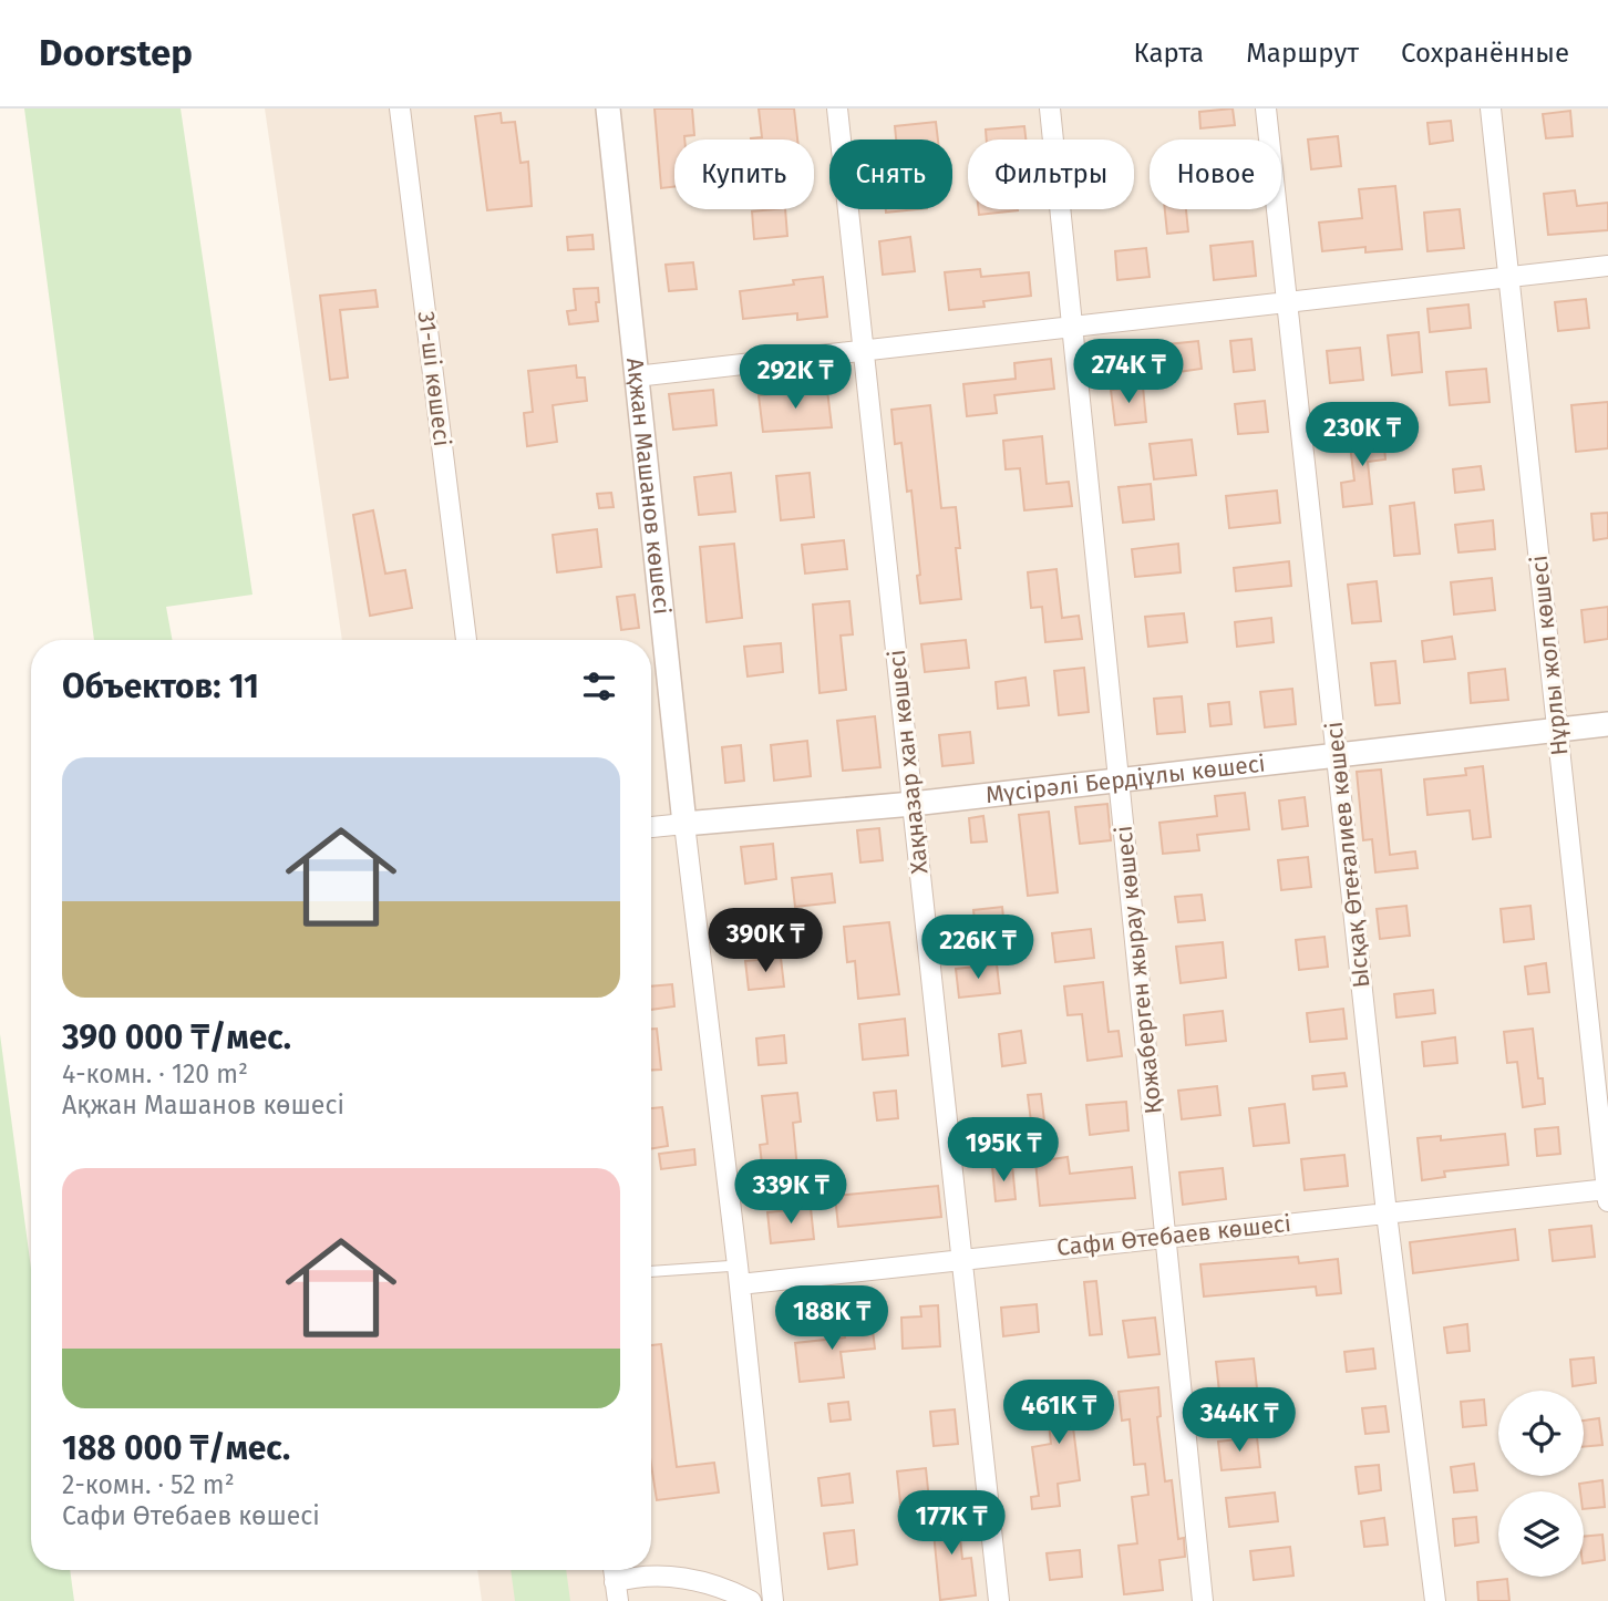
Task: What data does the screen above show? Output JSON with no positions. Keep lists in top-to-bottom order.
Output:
{
  "streets": {
    "street": [
      "31-ші көшесі",
      "Ақжан Машанов көшесі",
      "Нұрлы жол көшесі",
      "Хақназар хан көшесі",
      "Мүсірәлі Бердіұлы көшесі",
      "Ысқақ Өтеғалиев көшесі",
      "Қожаберген жырау көшесі",
      "Сафи Өтебаев көшесі"
    ]
  },
  "crossings": [
    ["Ақжан Машанов көшесі", "Мүсірәлі Бердіұлы көшесі"],
    ["Ақжан Машанов көшесі", "Сафи Өтебаев көшесі"],
    ["Нұрлы жол көшесі", "Мүсірәлі Бердіұлы көшесі"],
    ["Нұрлы жол көшесі", "Сафи Өтебаев көшесі"],
    ["Хақназар хан көшесі", "Мүсірәлі Бердіұлы көшесі"],
    ["Хақназар хан көшесі", "Сафи Өтебаев көшесі"],
    ["Мүсірәлі Бердіұлы көшесі", "Ысқақ Өтеғалиев көшесі"],
    ["Мүсірәлі Бердіұлы көшесі", "Қожаберген жырау көшесі"],
    ["Ысқақ Өтеғалиев көшесі", "Сафи Өтебаев көшесі"],
    ["Қожаберген жырау көшесі", "Сафи Өтебаев көшесі"]
  ],
  "page": {
    "header": "Doorstep",
    "nav": ["Карта", "Маршрут", "Сохранённые"],
    "chip": [
      "Купить",
      "Снять",
      "Фильтры",
      "Новое"
    ],
    "price": [
      "274K ₸",
      "292K ₸",
      "230K ₸",
      "390K ₸",
      "226K ₸",
      "195K ₸",
      "339K ₸",
      "188K ₸",
      "461K ₸",
      "344K ₸",
      "177K ₸"
    ],
    "heading": "Объектов: 11",
    "list": [
      {
        "name": "390 000 ₸/мес.",
        "note": "4-комн. · 120 m² · Ақжан Машанов көшесі"
      },
      {
        "name": "188 000 ₸/мес.",
        "note": "2-комн. · 52 m² · Сафи Өтебаев көшесі"
      }
    ]
  }
}
